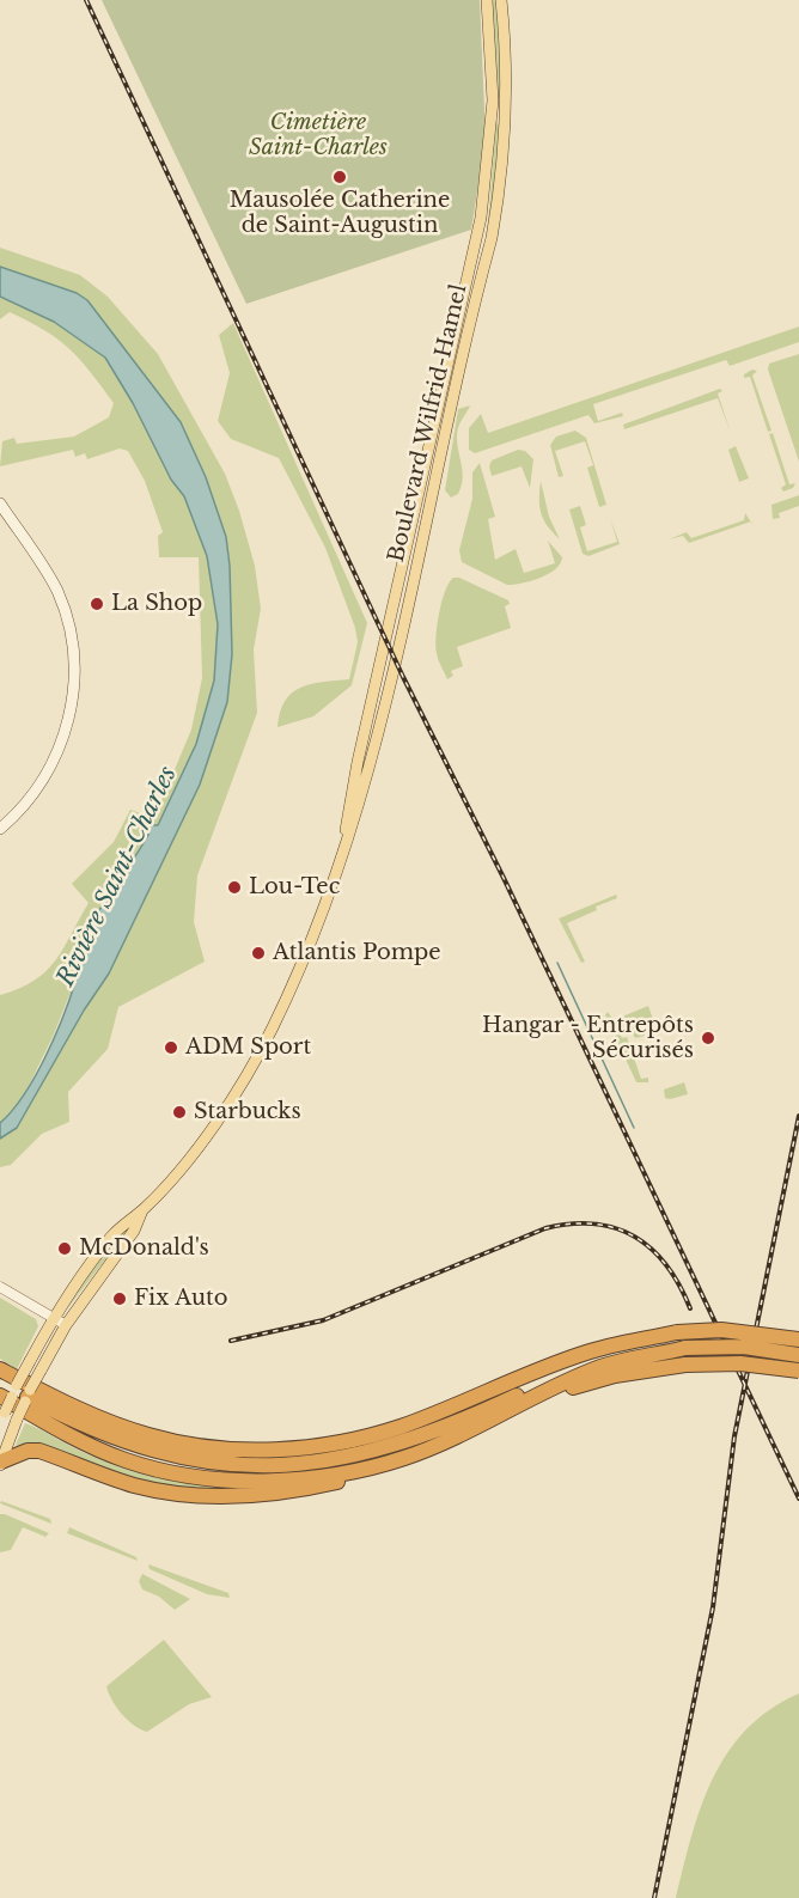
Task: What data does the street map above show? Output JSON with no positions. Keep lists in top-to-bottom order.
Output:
{
  "streets": {
    "main road": ["Boulevard Wilfrid-Hamel"]
  },
  "water": ["Rivière Saint-Charles"],
  "parks": ["Cimetière Saint-Charles"],
  "places": [
    "Mausolée Catherine de Saint-Augustin",
    "La Shop",
    "Lou-Tec",
    "Atlantis Pompe",
    "Hangar - Entrepôts Sécurisés",
    "ADM Sport",
    "Starbucks",
    "McDonald's",
    "Fix Auto"
  ]
}
